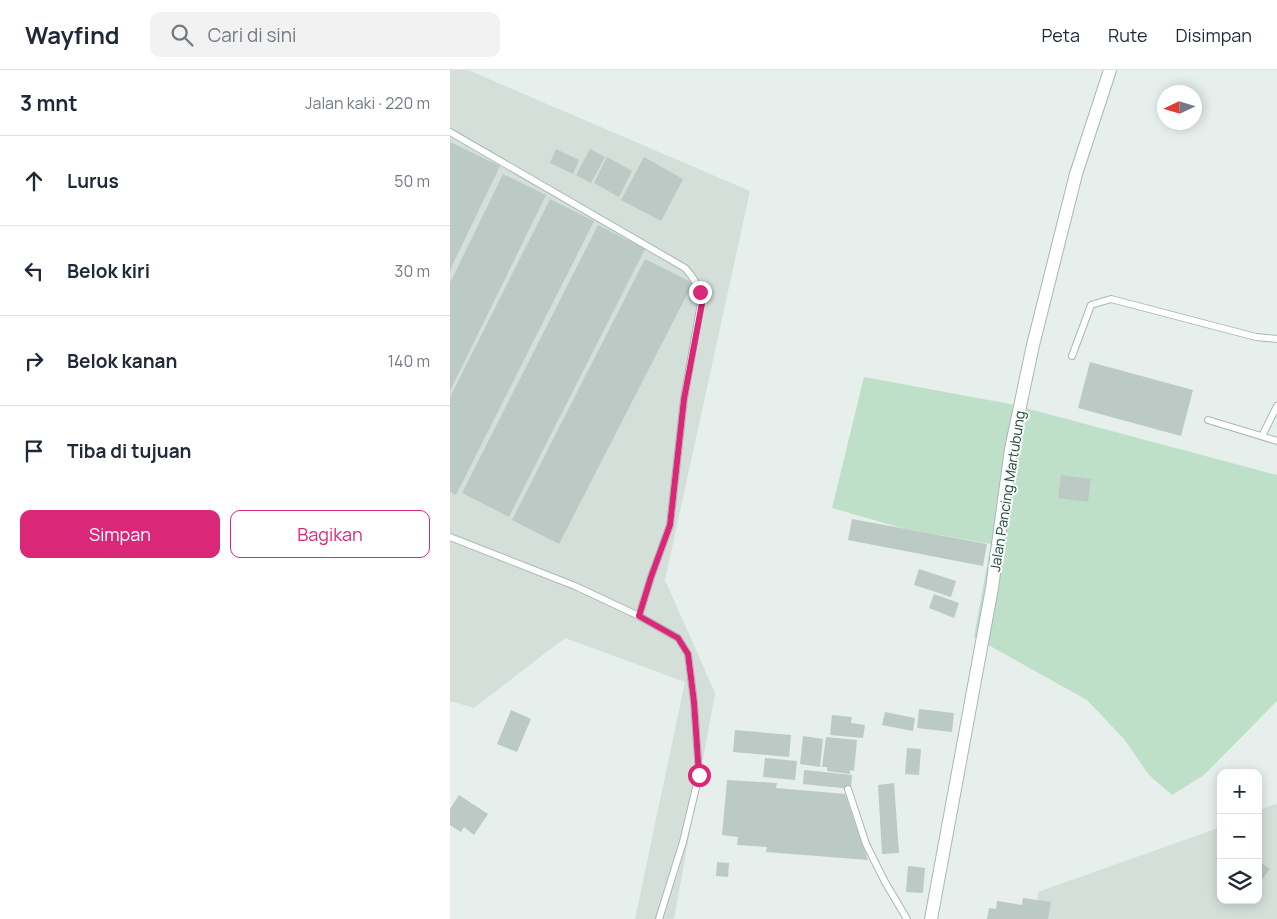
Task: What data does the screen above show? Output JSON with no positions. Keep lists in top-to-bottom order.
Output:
{
  "streets": {
    "street": ["Jalan Pancing Martubung"]
  },
  "north": "left",
  "page": {
    "header": "Wayfind",
    "search": "Cari di sini",
    "nav": ["Peta", "Rute", "Disimpan"],
    "heading": ["3 mnt", "Jalan kaki · 220 m"],
    "list": [
      ["Lurus", "50 m"],
      ["Belok kiri", "30 m"],
      ["Belok kanan", "140 m"],
      "Tiba di tujuan"
    ],
    "buttons": ["Simpan", "Bagikan"],
    "map_buttons": ["+", "−"]
  }
}
